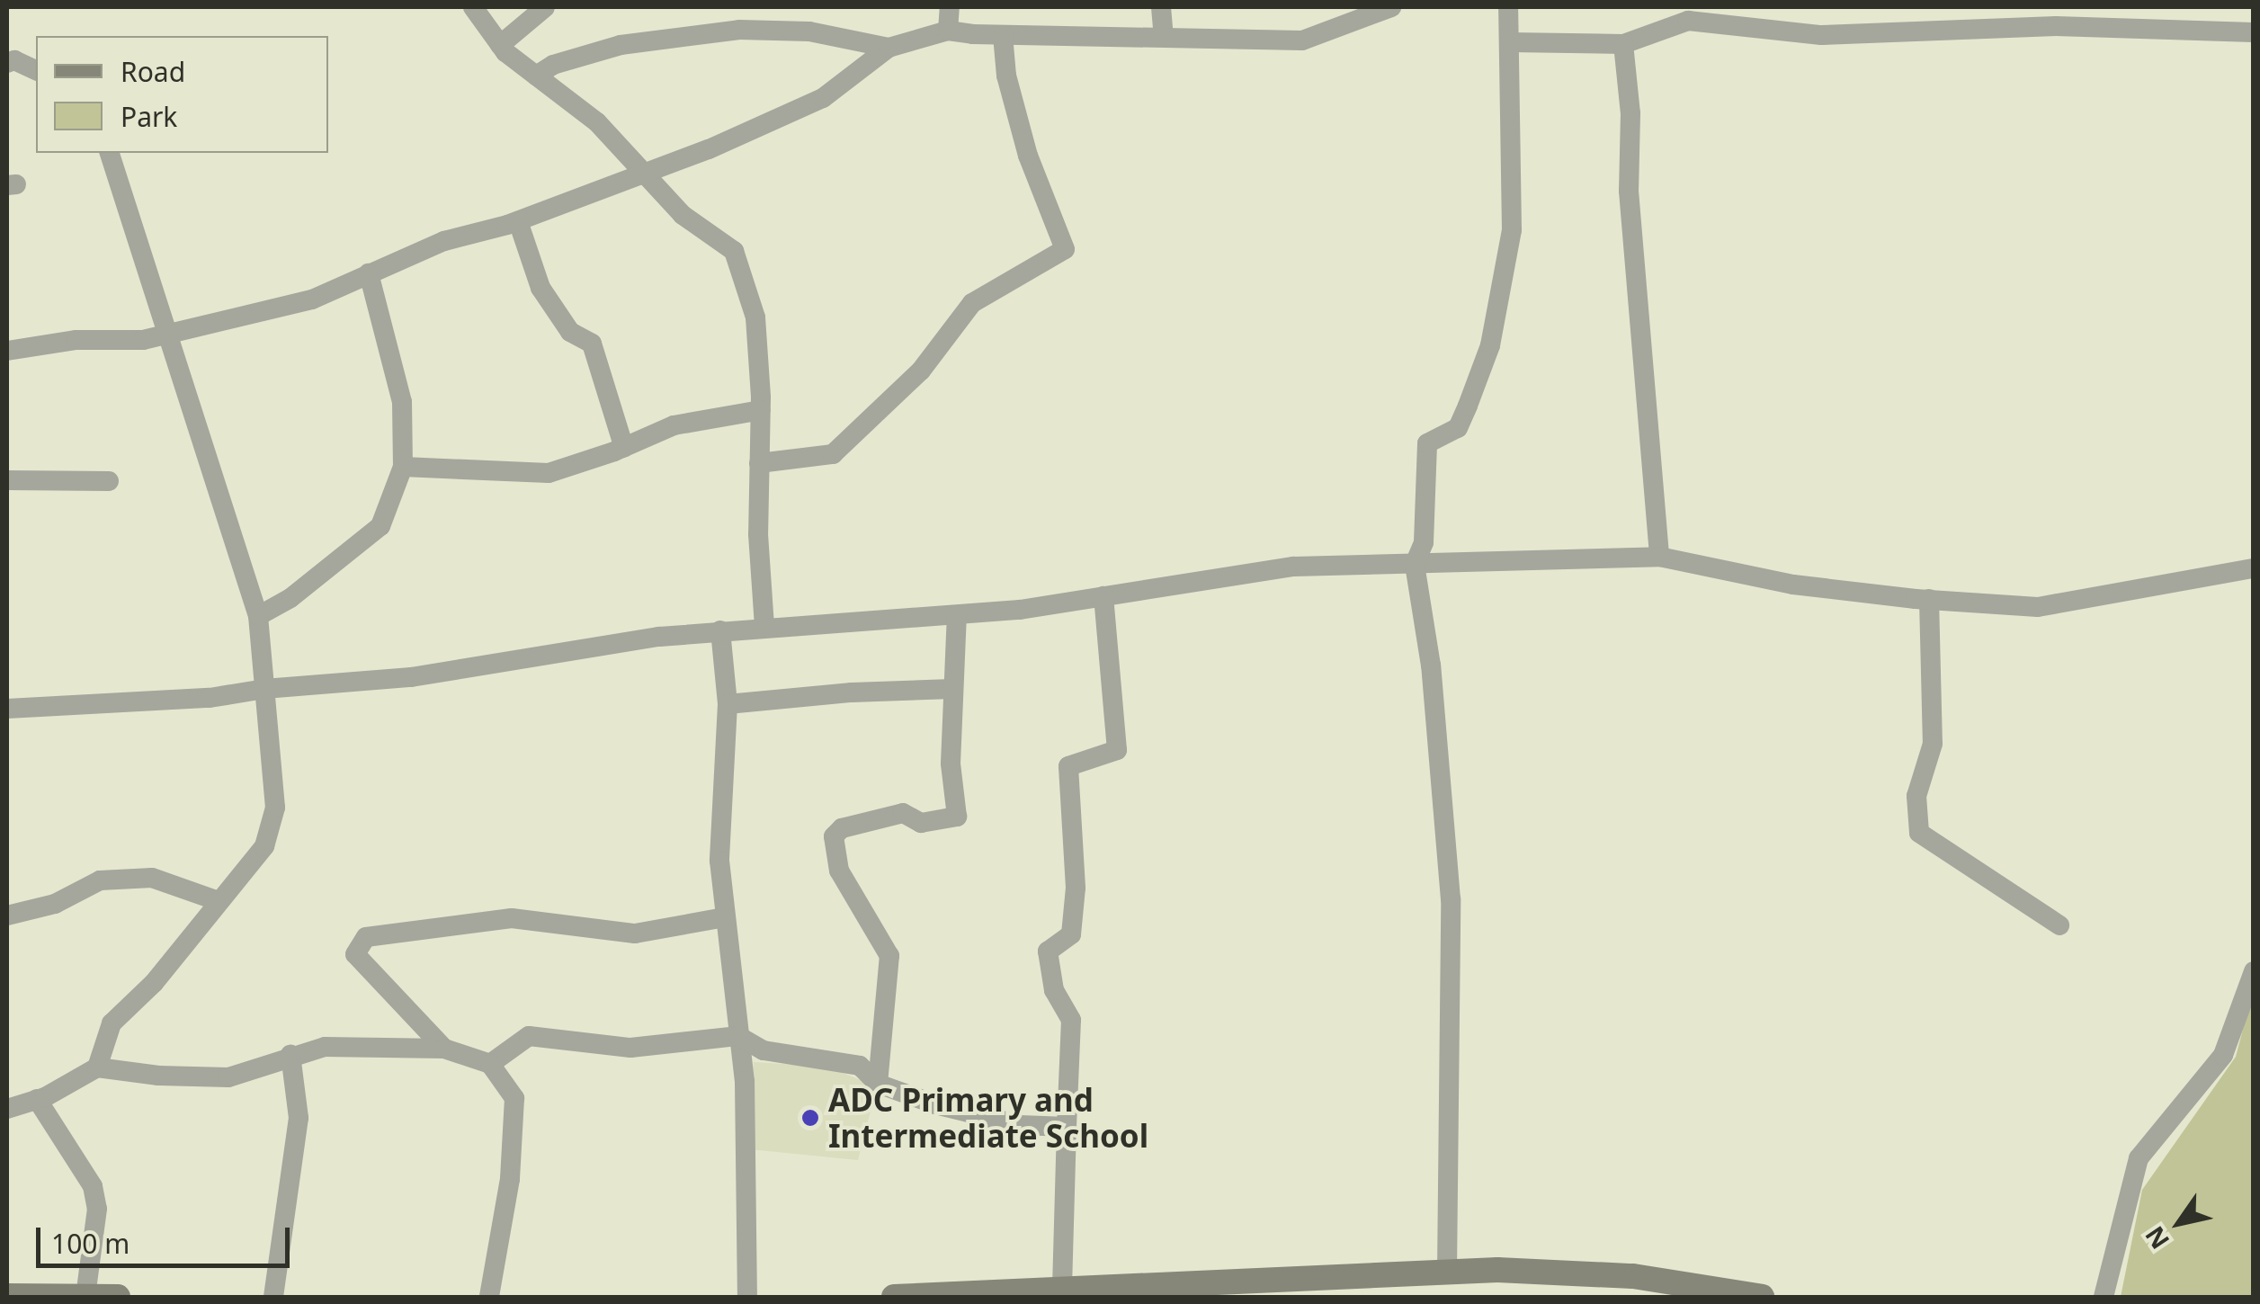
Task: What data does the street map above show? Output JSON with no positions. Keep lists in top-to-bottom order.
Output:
{
  "places": ["ADC Primary and Intermediate School"],
  "legend": ["Road", "Park"],
  "scale_bar": "100 m",
  "north": "bottom left"
}
